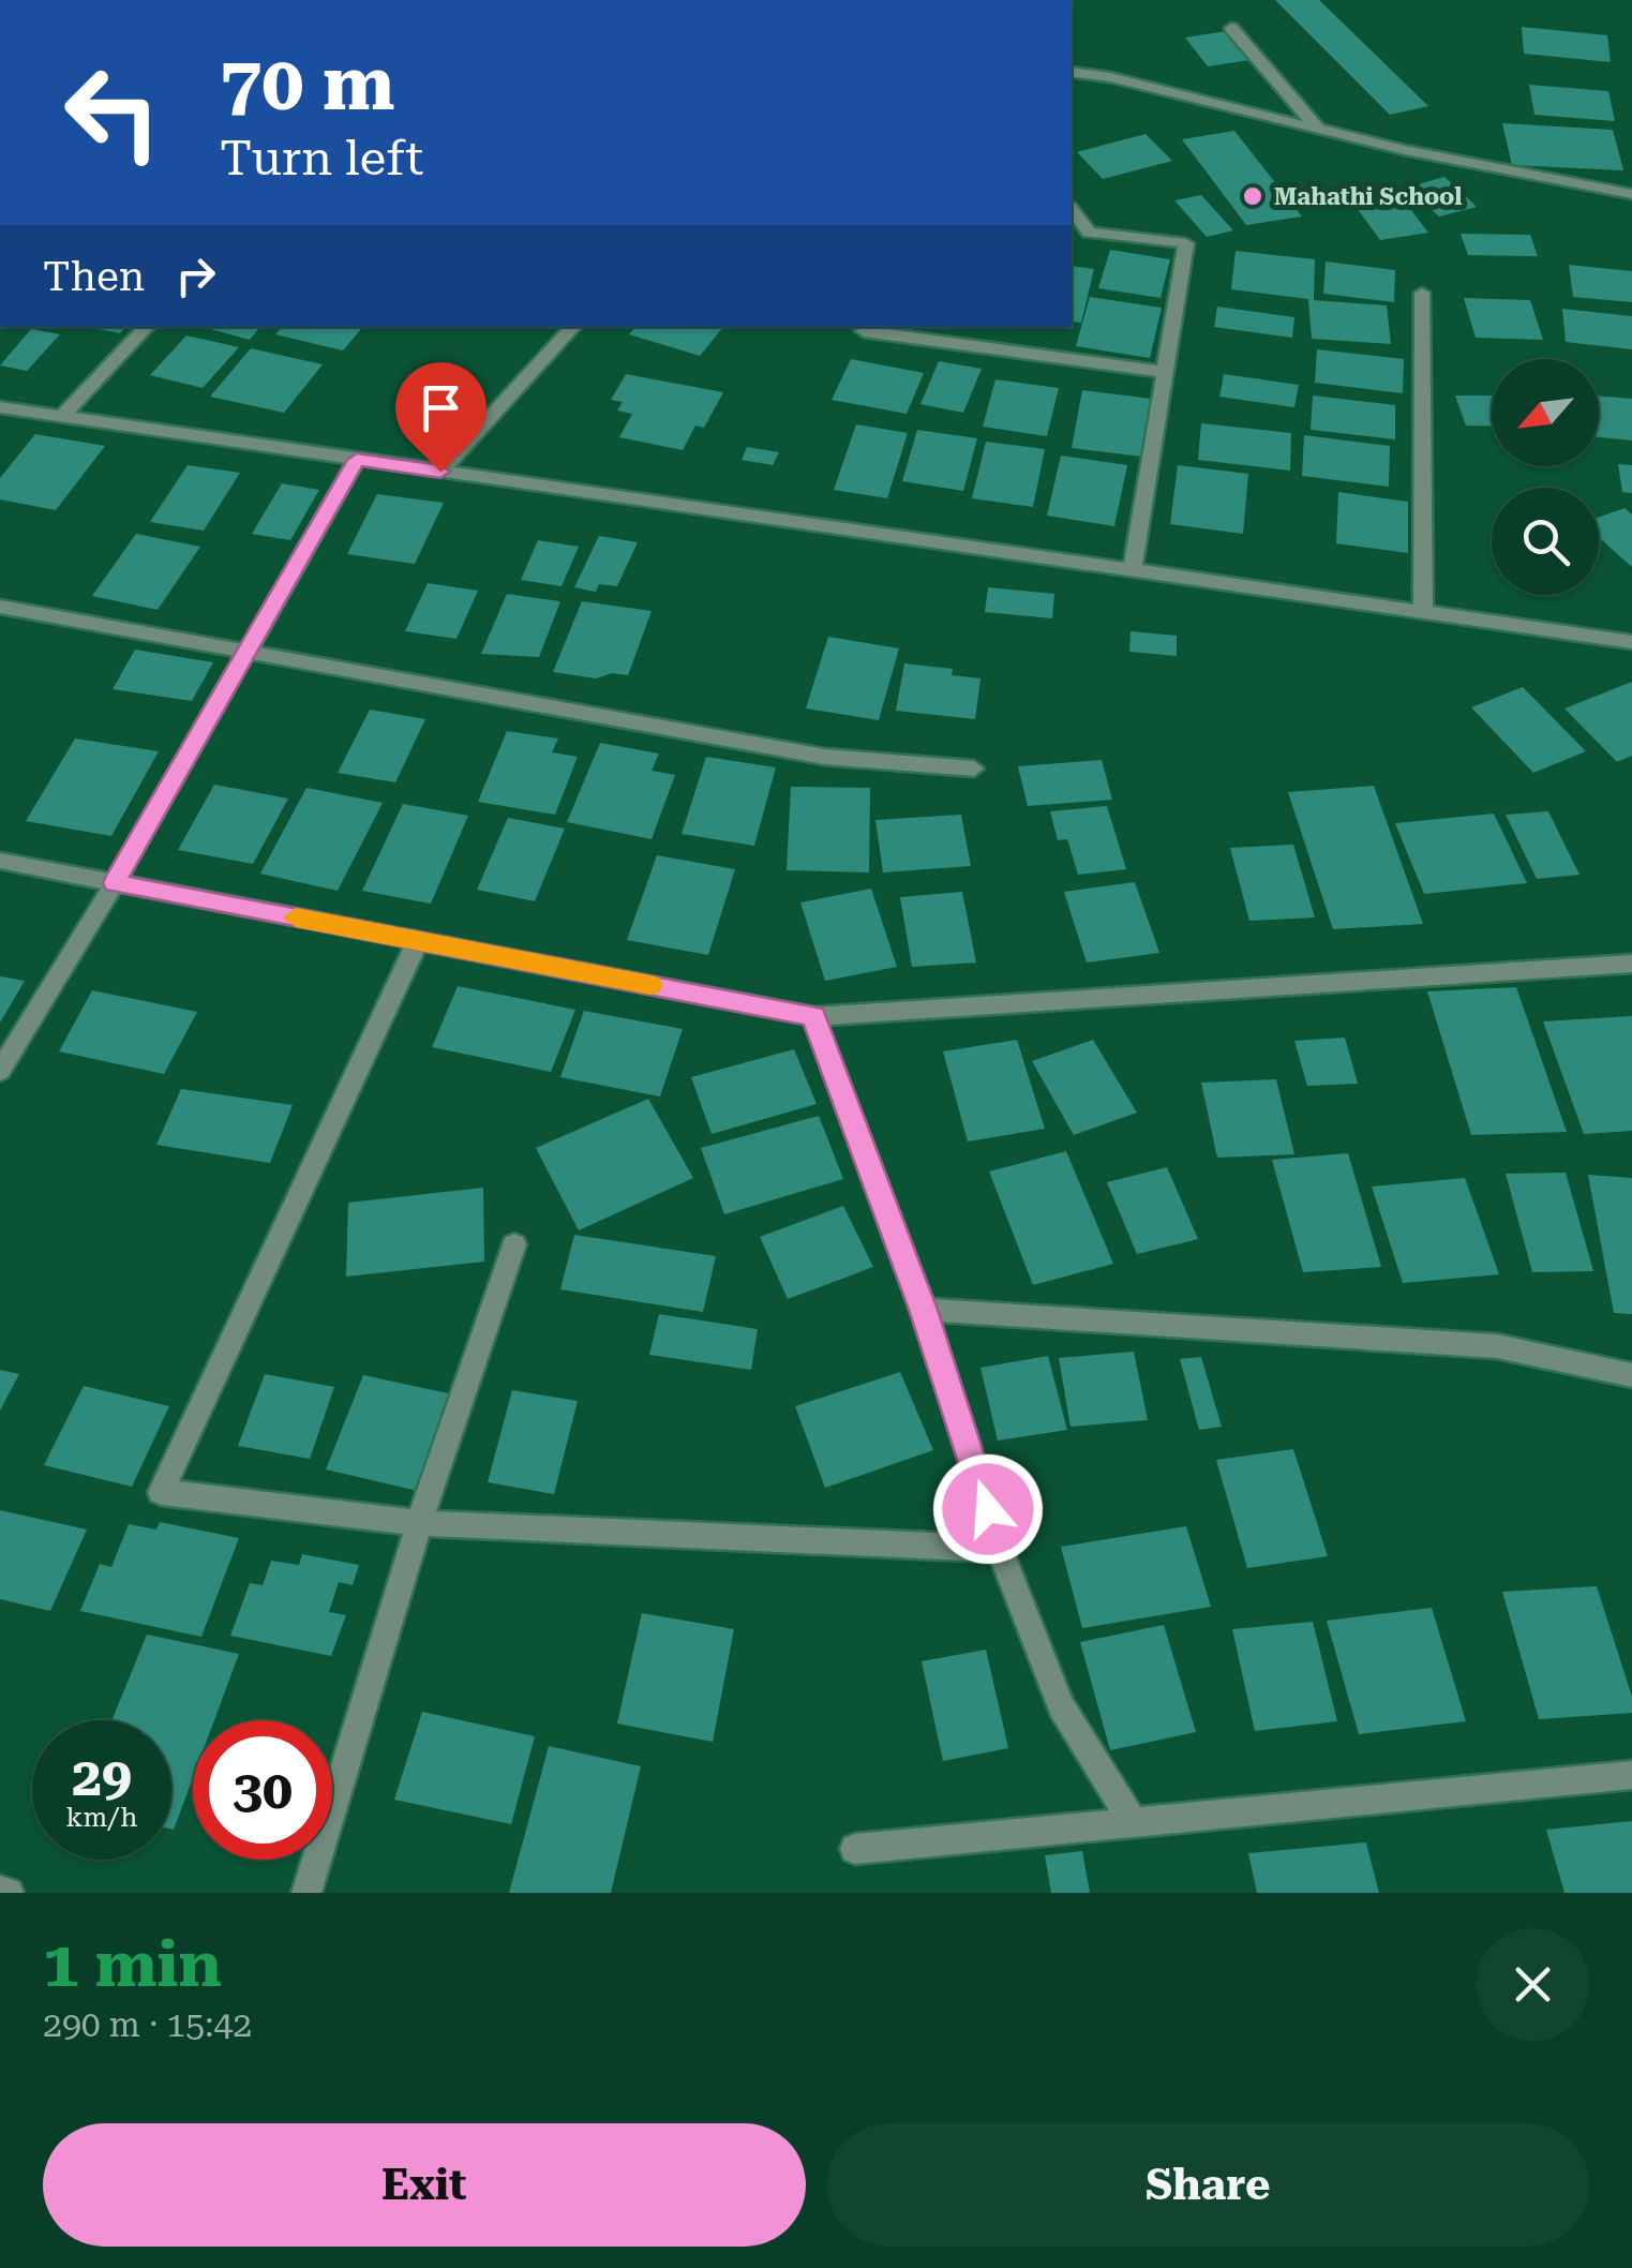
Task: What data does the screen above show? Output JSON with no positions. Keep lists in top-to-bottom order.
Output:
{
  "places": ["Mahathi School"],
  "north": "bottom left",
  "page": {
    "turn": ["70 m", "Turn left"],
    "then": "Then",
    "speed": "29 km/h",
    "limit": "30",
    "heading": ["1 min", "290 m · 15:42"],
    "buttons": ["Exit", "Share"]
  }
}
